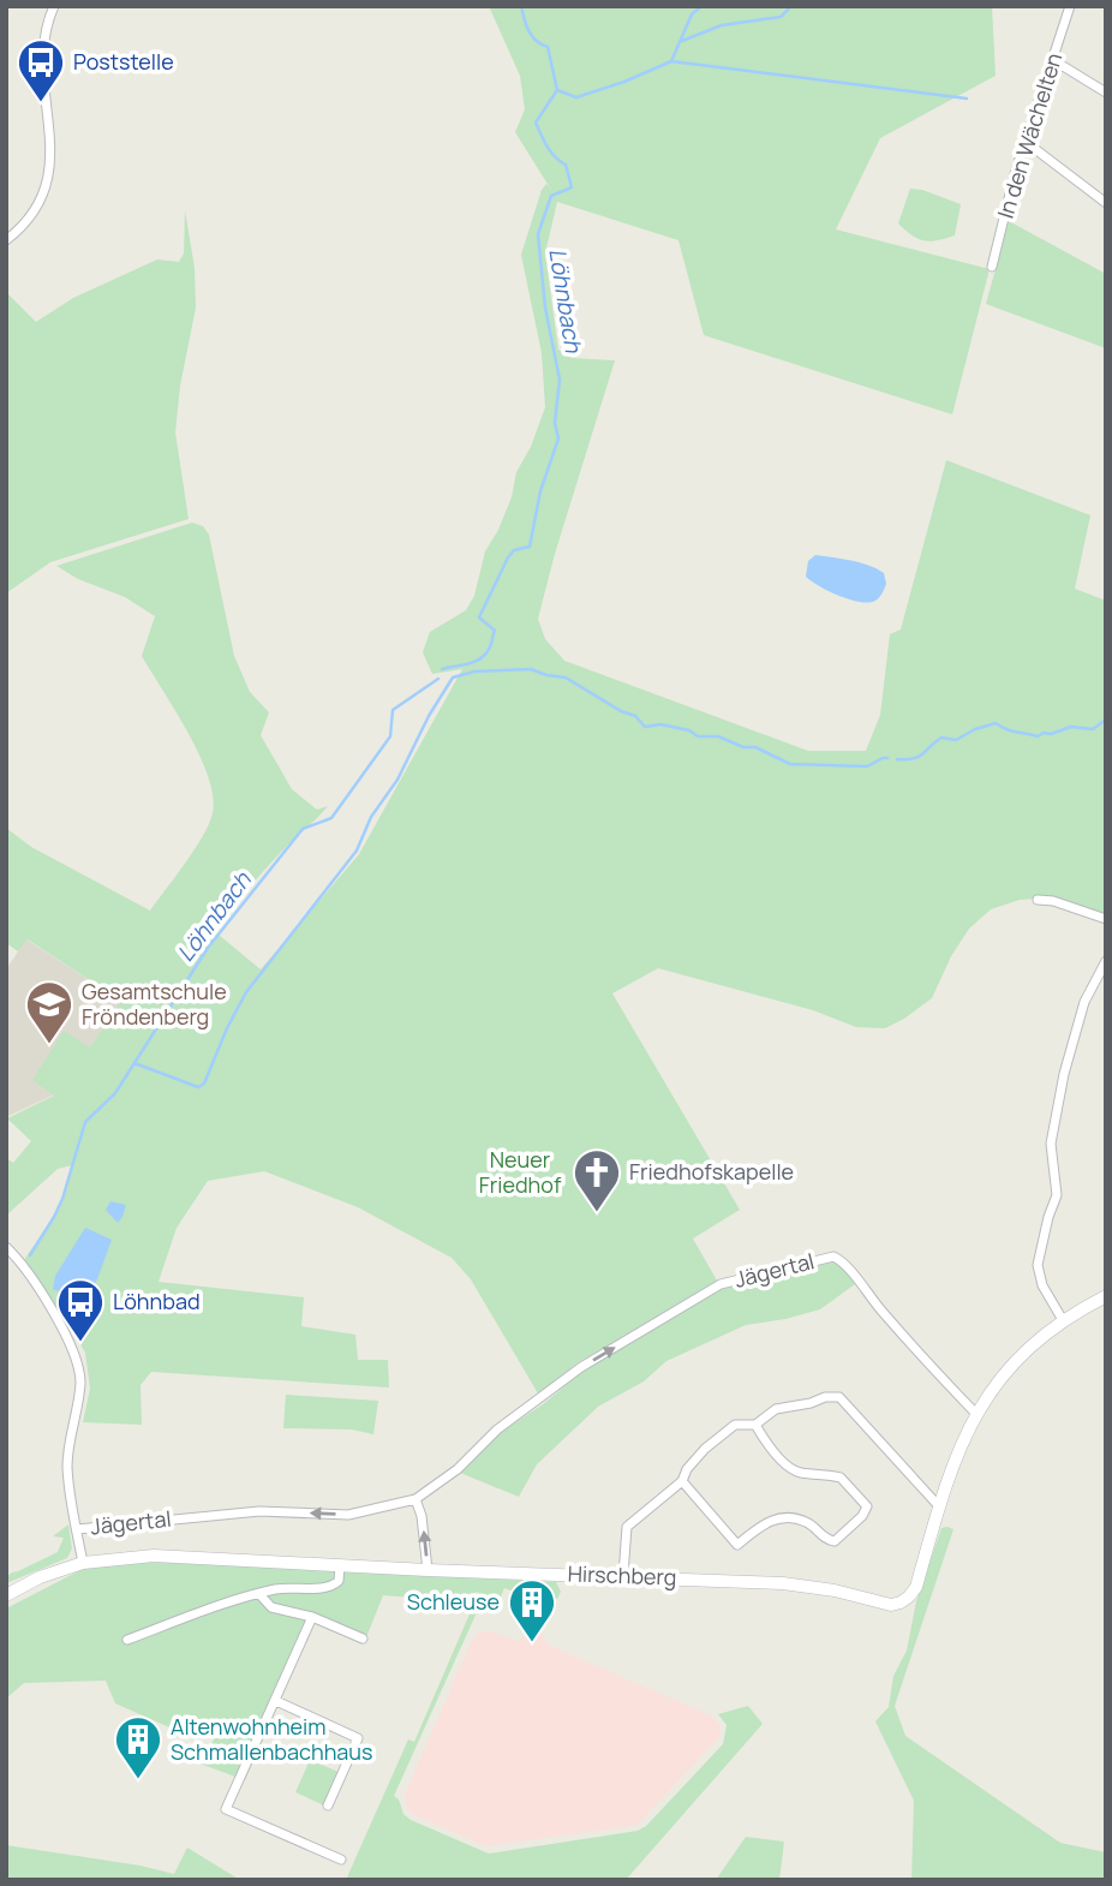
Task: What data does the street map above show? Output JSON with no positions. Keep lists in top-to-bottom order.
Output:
{
  "streets": {
    "street": ["In den Wächelten", "Jägertal", "Hirschberg"]
  },
  "water": ["Löhnbach"],
  "parks": ["Neuer Friedhof"],
  "places": {
    "bus stop": ["Poststelle", "Löhnbad"],
    "school or university": ["Gesamtschule Fröndenberg"],
    "church": ["Friedhofskapelle"],
    "building": ["Schleuse", "Altenwohnheim Schmallenbachhaus"]
  }
}
